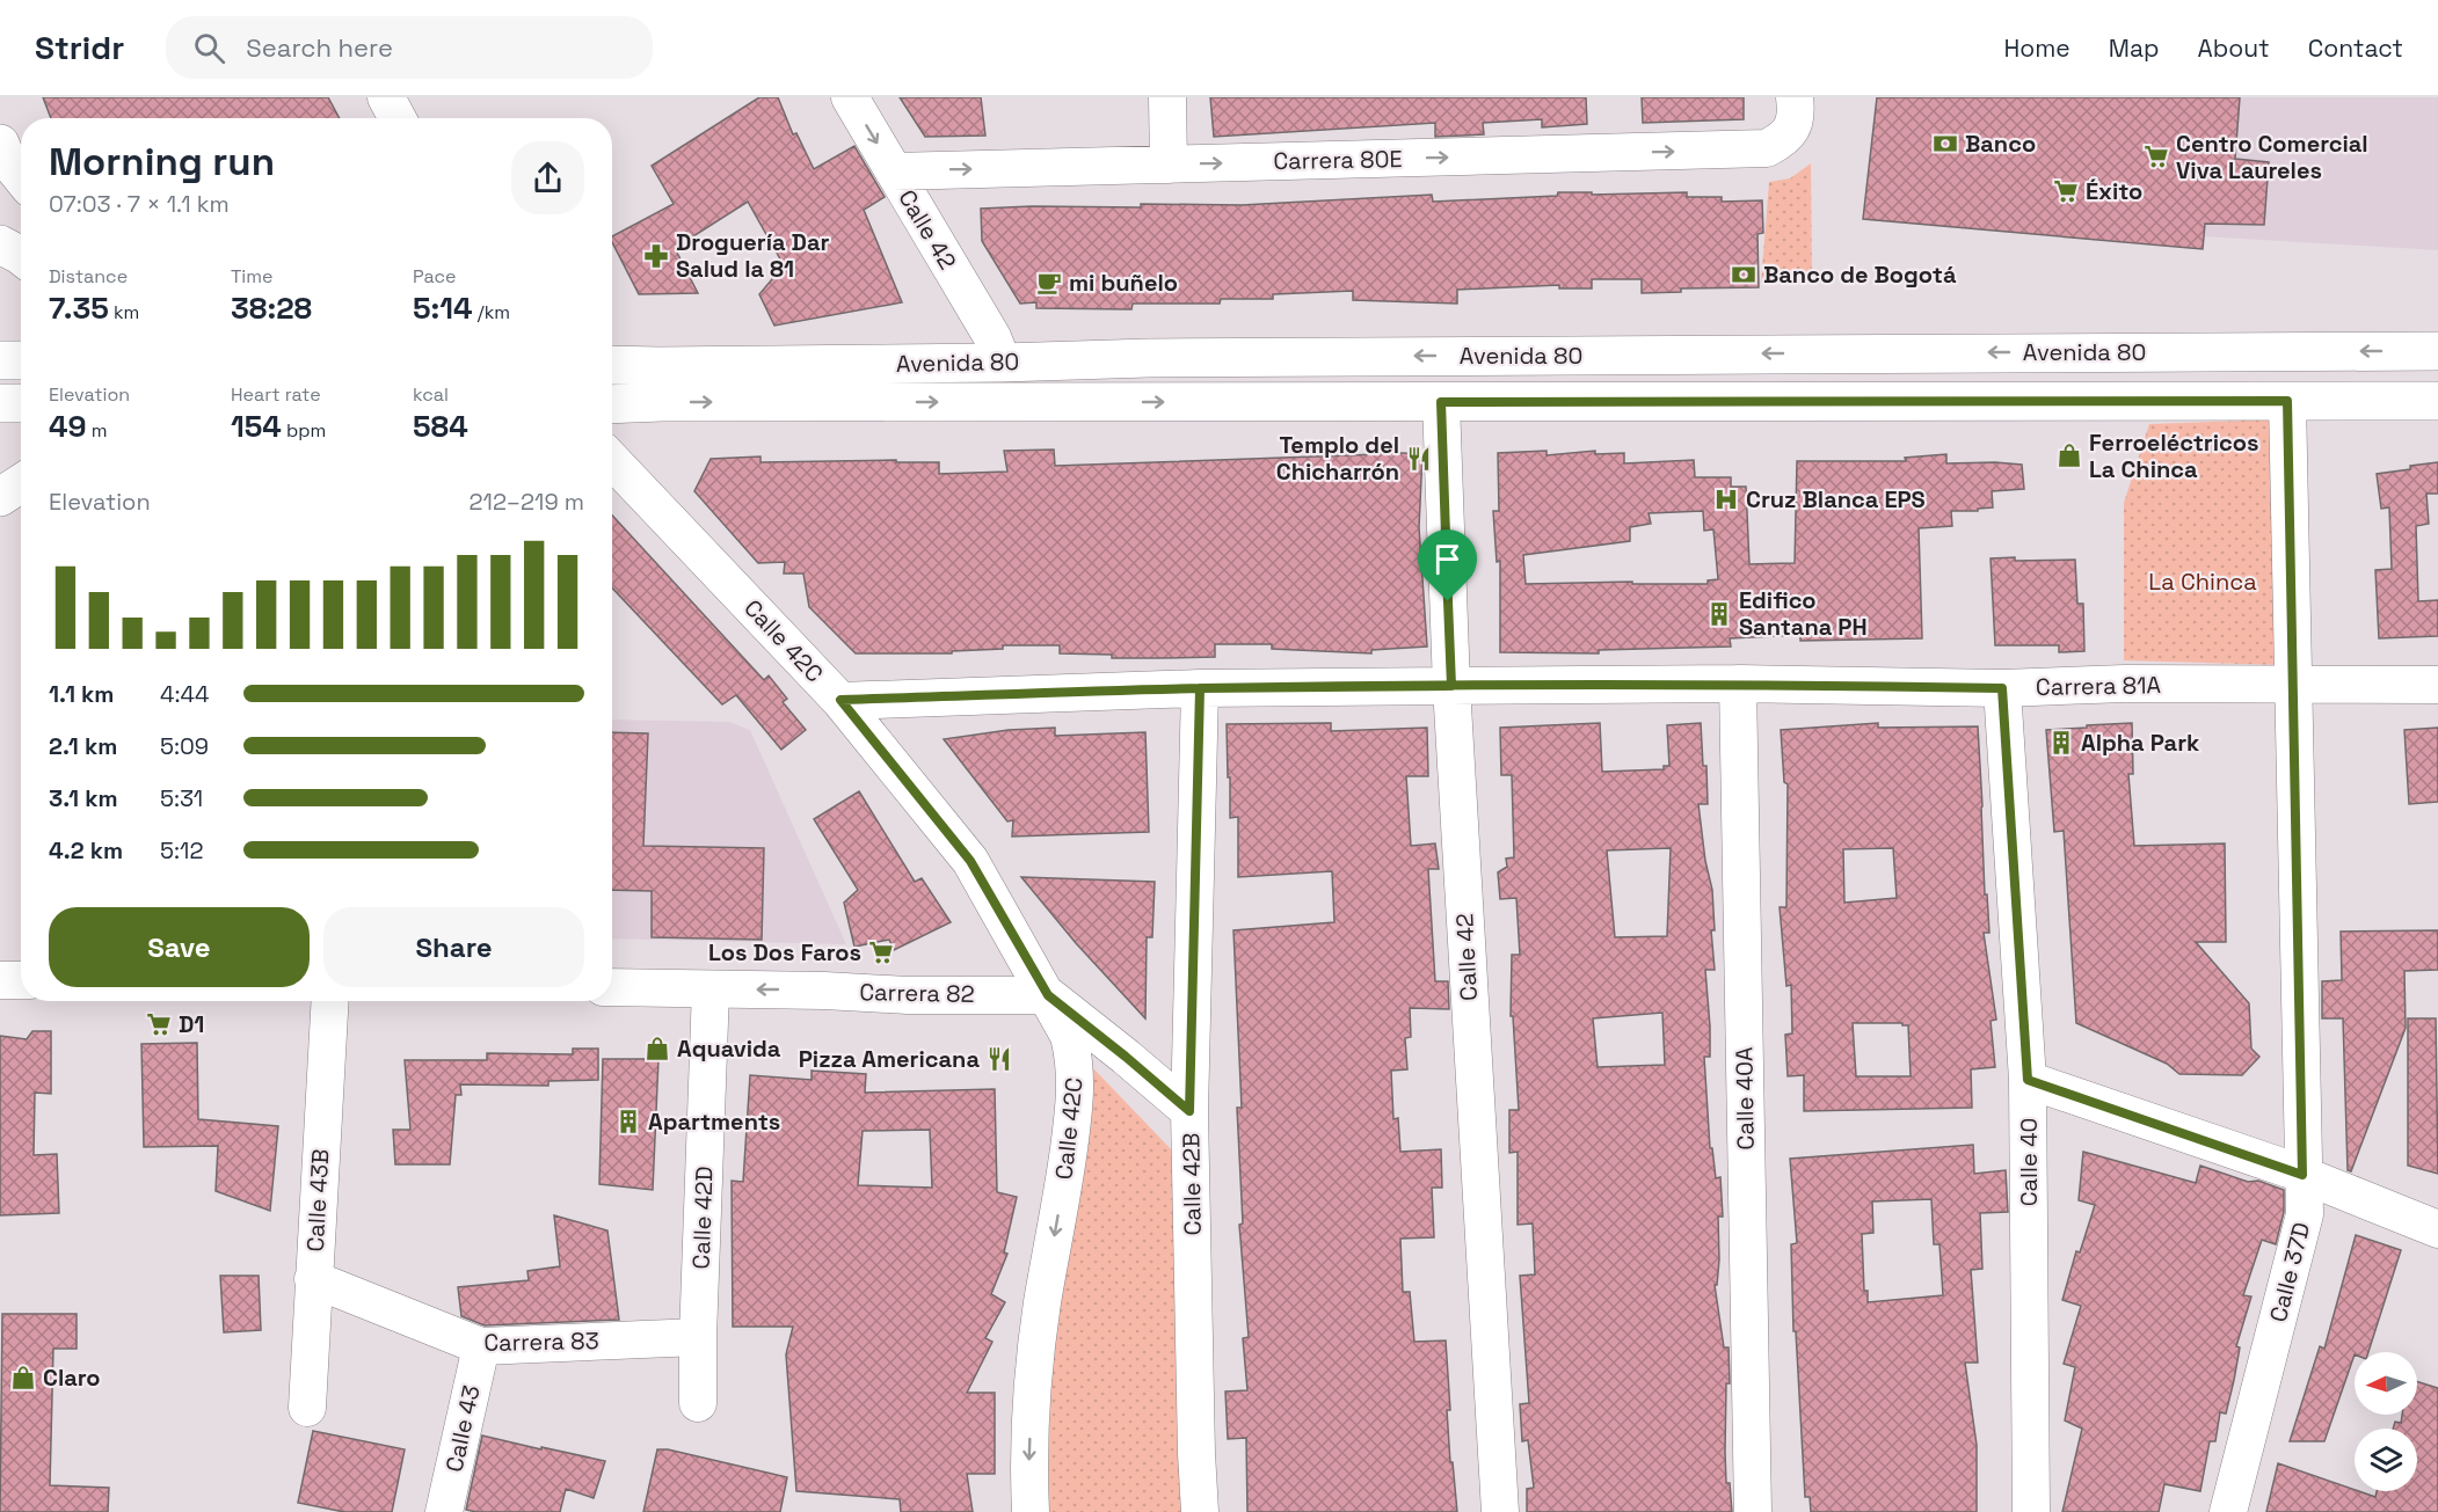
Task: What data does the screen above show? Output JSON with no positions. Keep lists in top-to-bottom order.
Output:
{
  "streets": {
    "main road": ["Avenida 80"],
    "street": [
      "Carrera 80E",
      "Calle 42",
      "Calle 42C",
      "Carrera 81A",
      "Carrera 82",
      "Calle 40A",
      "Calle 40",
      "Calle 42B",
      "Calle 43B",
      "Calle 42D",
      "Calle 37D",
      "Carrera 83",
      "Calle 43"
    ]
  },
  "crossings": [
    ["Carrera 80E", "Calle 42"],
    ["Calle 42", "Avenida 80"],
    ["Calle 42", "Carrera 81A"],
    ["Avenida 80", "Calle 37D"],
    ["Calle 42C", "Carrera 81A"],
    ["Calle 42C", "Carrera 82"],
    ["Carrera 81A", "Calle 40A"],
    ["Carrera 81A", "Calle 40"],
    ["Carrera 81A", "Calle 42B"],
    ["Carrera 81A", "Calle 37D"],
    ["Carrera 82", "Calle 42D"],
    ["Calle 43B", "Carrera 83"],
    ["Calle 42D", "Carrera 83"],
    ["Carrera 83", "Calle 43"]
  ],
  "one_way": ["Carrera 80E", "Calle 42C", "Carrera 82"],
  "parks": ["La Chinca"],
  "places": {
    "bank": ["Banco", "Banco de Bogotá"],
    "supermarket": [
      "Centro Comercial Viva Laureles",
      "Éxito",
      "Los Dos Faros",
      "D1"
    ],
    "pharmacy": ["Droguería Dar Salud la 81"],
    "cafe": ["mi buñelo"],
    "shop": ["Ferroeléctricos La Chinca", "Aquavida", "Claro"],
    "restaurant": ["Templo del Chicharrón", "Pizza Americana"],
    "hospital": ["Cruz Blanca EPS"],
    "building": ["Edifico Santana PH", "Alpha Park", "Apartments"]
  },
  "north": "left",
  "page": {
    "header": "Stridr",
    "search": "Search here",
    "nav": [
      "Home",
      "Map",
      "About",
      "Contact"
    ],
    "heading": ["Morning run", "07:03 · 7 × 1.1 km"],
    "stats": [
      ["Distance", "7.35 km"],
      ["Time", "38:28"],
      ["Pace", "5:14 /km"],
      ["Elevation", "49 m"],
      ["Heart rate", "154 bpm"],
      ["kcal", "584"]
    ],
    "chart": ["Elevation", "212–219 m"],
    "list": [
      {
        "name": "1.1 km",
        "note": "4:44"
      },
      {
        "name": "2.1 km",
        "note": "5:09"
      },
      {
        "name": "3.1 km",
        "note": "5:31"
      },
      {
        "name": "4.2 km",
        "note": "5:12"
      }
    ],
    "buttons": ["Save", "Share"]
  }
}
